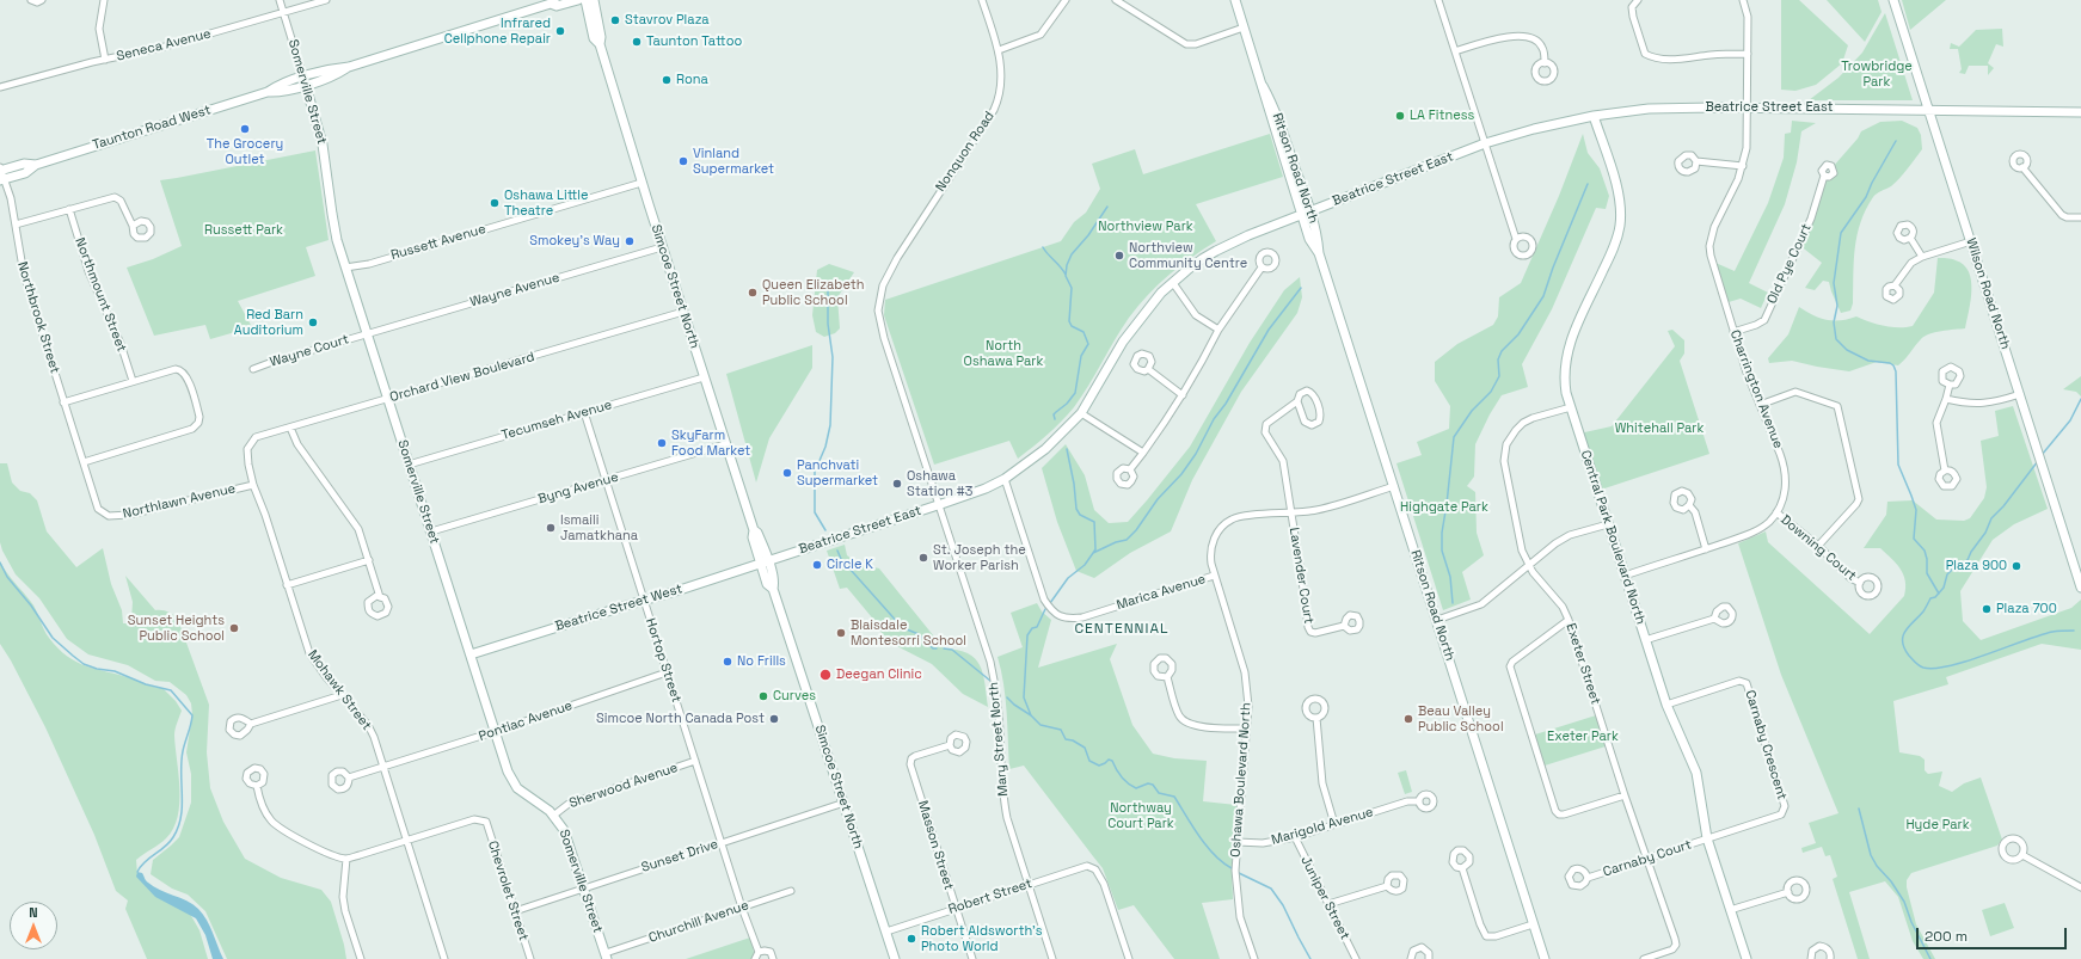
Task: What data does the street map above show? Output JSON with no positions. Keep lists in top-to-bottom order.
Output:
{
  "streets": {
    "street": [
      "Seneca Avenue",
      "Somerville Street",
      "Beatrice Street East",
      "Taunton Road West",
      "Nonquon Road",
      "Ritson Road North",
      "Russett Avenue",
      "Old Pye Court",
      "Simcoe Street North",
      "Wayne Avenue",
      "Wilson Road North",
      "Northmount Street",
      "Northbrook Street",
      "Wayne Court",
      "Orchard View Boulevard",
      "Charrington Avenue",
      "Tecumseh Avenue",
      "Byng Avenue",
      "Northlawn Avenue",
      "Central Park Boulevard North",
      "Downing Court",
      "Lavender Court",
      "Marica Avenue",
      "Beatrice Street West",
      "Hortop Street",
      "Exeter Street",
      "Mohawk Street",
      "Pontiac Avenue",
      "Mary Street North",
      "Carnaby Crescent",
      "Oshawa Boulevard North",
      "Sherwood Avenue",
      "Marigold Avenue",
      "Masson Street",
      "Sunset Drive",
      "Carnaby Court",
      "Chevrolet Street",
      "Robert Street",
      "Juniper Street",
      "Churchill Avenue"
    ]
  },
  "crossings": [
    ["Seneca Avenue", "Somerville Street"],
    ["Somerville Street", "Taunton Road West"],
    ["Somerville Street", "Russett Avenue"],
    ["Somerville Street", "Wayne Avenue"],
    ["Somerville Street", "Wayne Court"],
    ["Somerville Street", "Orchard View Boulevard"],
    ["Somerville Street", "Tecumseh Avenue"],
    ["Somerville Street", "Byng Avenue"],
    ["Somerville Street", "Beatrice Street West"],
    ["Somerville Street", "Pontiac Avenue"],
    ["Somerville Street", "Sherwood Avenue"],
    ["Somerville Street", "Sunset Drive"],
    ["Somerville Street", "Churchill Avenue"],
    ["Beatrice Street East", "Ritson Road North"],
    ["Beatrice Street East", "Simcoe Street North"],
    ["Beatrice Street East", "Wilson Road North"],
    ["Beatrice Street East", "Charrington Avenue"],
    ["Beatrice Street East", "Central Park Boulevard North"],
    ["Beatrice Street East", "Marica Avenue"],
    ["Beatrice Street East", "Beatrice Street West"],
    ["Beatrice Street East", "Mary Street North"],
    ["Taunton Road West", "Northbrook Street"],
    ["Nonquon Road", "Mary Street North"],
    ["Ritson Road North", "Oshawa Boulevard North"],
    ["Russett Avenue", "Simcoe Street North"],
    ["Old Pye Court", "Charrington Avenue"],
    ["Simcoe Street North", "Wayne Avenue"],
    ["Simcoe Street North", "Orchard View Boulevard"],
    ["Simcoe Street North", "Tecumseh Avenue"],
    ["Simcoe Street North", "Byng Avenue"],
    ["Simcoe Street North", "Beatrice Street West"],
    ["Simcoe Street North", "Sunset Drive"],
    ["Simcoe Street North", "Robert Street"],
    ["Wayne Avenue", "Wayne Court"],
    ["Northbrook Street", "Northlawn Avenue"],
    ["Orchard View Boulevard", "Mohawk Street"],
    ["Charrington Avenue", "Central Park Boulevard North"],
    ["Charrington Avenue", "Downing Court"],
    ["Tecumseh Avenue", "Hortop Street"],
    ["Byng Avenue", "Hortop Street"],
    ["Northlawn Avenue", "Mohawk Street"],
    ["Central Park Boulevard North", "Exeter Street"],
    ["Central Park Boulevard North", "Carnaby Crescent"],
    ["Central Park Boulevard North", "Carnaby Court"],
    ["Lavender Court", "Oshawa Boulevard North"],
    ["Marica Avenue", "Oshawa Boulevard North"],
    ["Beatrice Street West", "Hortop Street"],
    ["Hortop Street", "Pontiac Avenue"],
    ["Hortop Street", "Sherwood Avenue"],
    ["Hortop Street", "Sunset Drive"],
    ["Hortop Street", "Churchill Avenue"],
    ["Exeter Street", "Carnaby Court"],
    ["Mohawk Street", "Pontiac Avenue"],
    ["Mohawk Street", "Chevrolet Street"],
    ["Mary Street North", "Robert Street"],
    ["Carnaby Crescent", "Carnaby Court"],
    ["Oshawa Boulevard North", "Marigold Avenue"],
    ["Marigold Avenue", "Juniper Street"],
    ["Masson Street", "Robert Street"],
    ["Sunset Drive", "Chevrolet Street"]
  ],
  "districts": ["CENTENNIAL"],
  "parks": [
    "Trowbridge Park",
    "Northview Park",
    "Russett Park",
    "North Oshawa Park",
    "Whitehall Park",
    "Highgate Park",
    "Exeter Park",
    "Northway Court Park",
    "Hyde Park"
  ],
  "places": [
    "Stavrov Plaza",
    "Infrared Cellphone Repair",
    "Taunton Tattoo",
    "Rona",
    "LA Fitness",
    "The Grocery Outlet",
    "Vinland Supermarket",
    "Oshawa Little Theatre",
    "Smokey's Way",
    "Northview Community Centre",
    "Queen Elizabeth Public School",
    "Red Barn Auditorium",
    "SkyFarm Food Market",
    "Panchvati Supermarket",
    "Oshawa Station #3",
    "Ismaili Jamatkhana",
    "St. Joseph the Worker Parish",
    "Circle K",
    "Plaza 900",
    "Plaza 700",
    "Sunset Heights Public School",
    "Blaisdale Montesorri School",
    "No Frills",
    "Deegan Clinic",
    "Curves",
    "Simcoe North Canada Post",
    "Beau Valley Public School",
    "Robert Aldsworth's Photo World"
  ],
  "scale_bar": "200 m",
  "north": "top"
}
